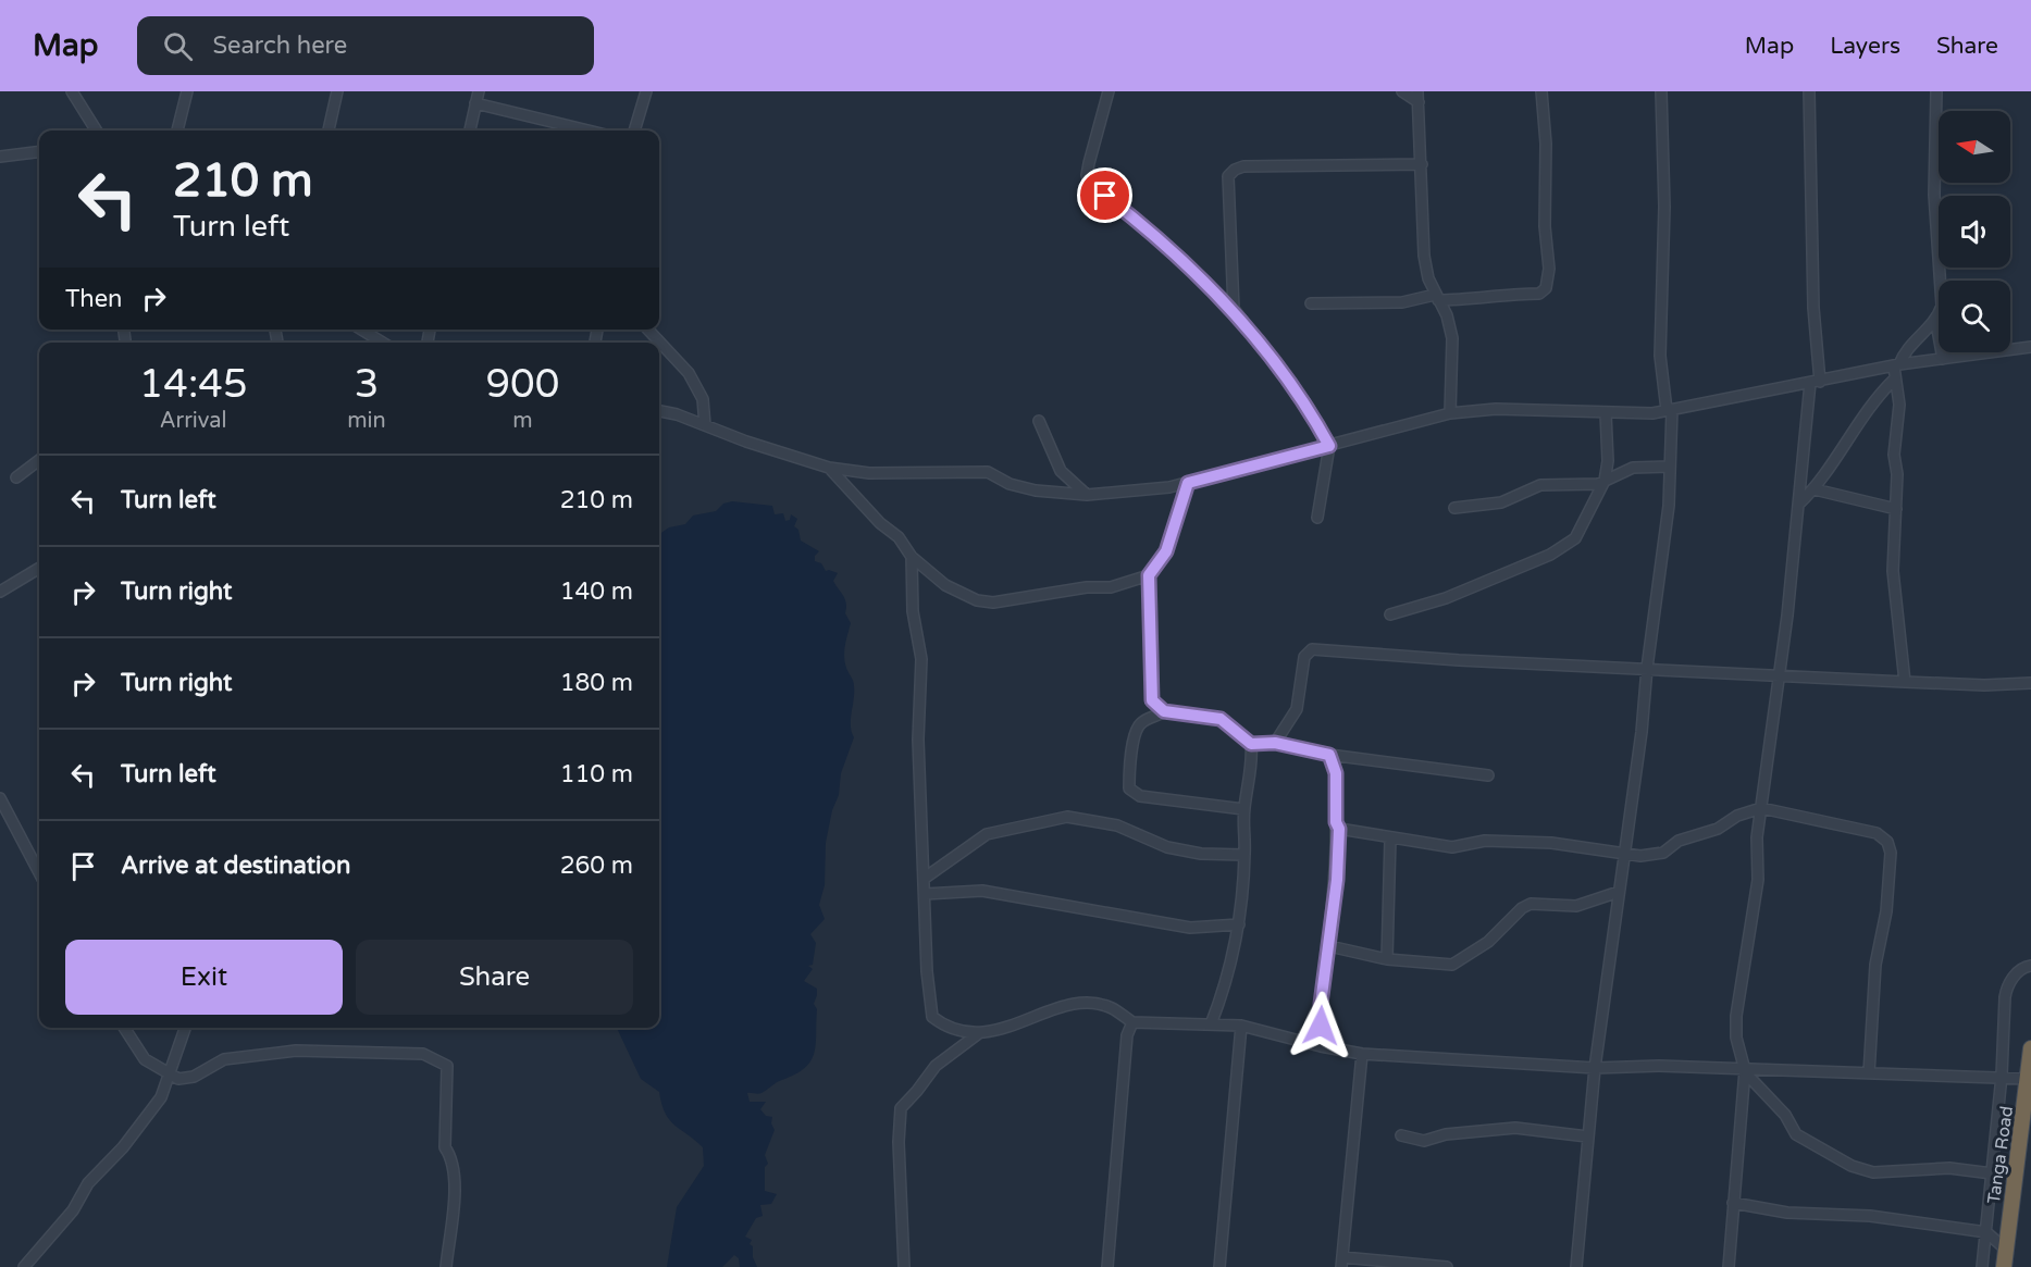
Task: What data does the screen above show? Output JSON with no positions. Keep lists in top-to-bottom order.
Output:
{
  "streets": {
    "highway": ["Tanga Road"]
  },
  "north": "left",
  "page": {
    "header": "Map",
    "search": "Search here",
    "nav": ["Map", "Layers", "Share"],
    "turn": ["210 m", "Turn left"],
    "then": "Then",
    "eta": [
      "14:45",
      "Arrival",
      "3",
      "min",
      "900",
      "m"
    ],
    "list": [
      {
        "name": "Turn left",
        "value": "210 m"
      },
      {
        "name": "Turn right",
        "value": "140 m"
      },
      {
        "name": "Turn right",
        "value": "180 m"
      },
      {
        "name": "Turn left",
        "value": "110 m"
      },
      {
        "name": "Arrive at destination",
        "value": "260 m"
      }
    ],
    "buttons": ["Exit", "Share"]
  }
}
